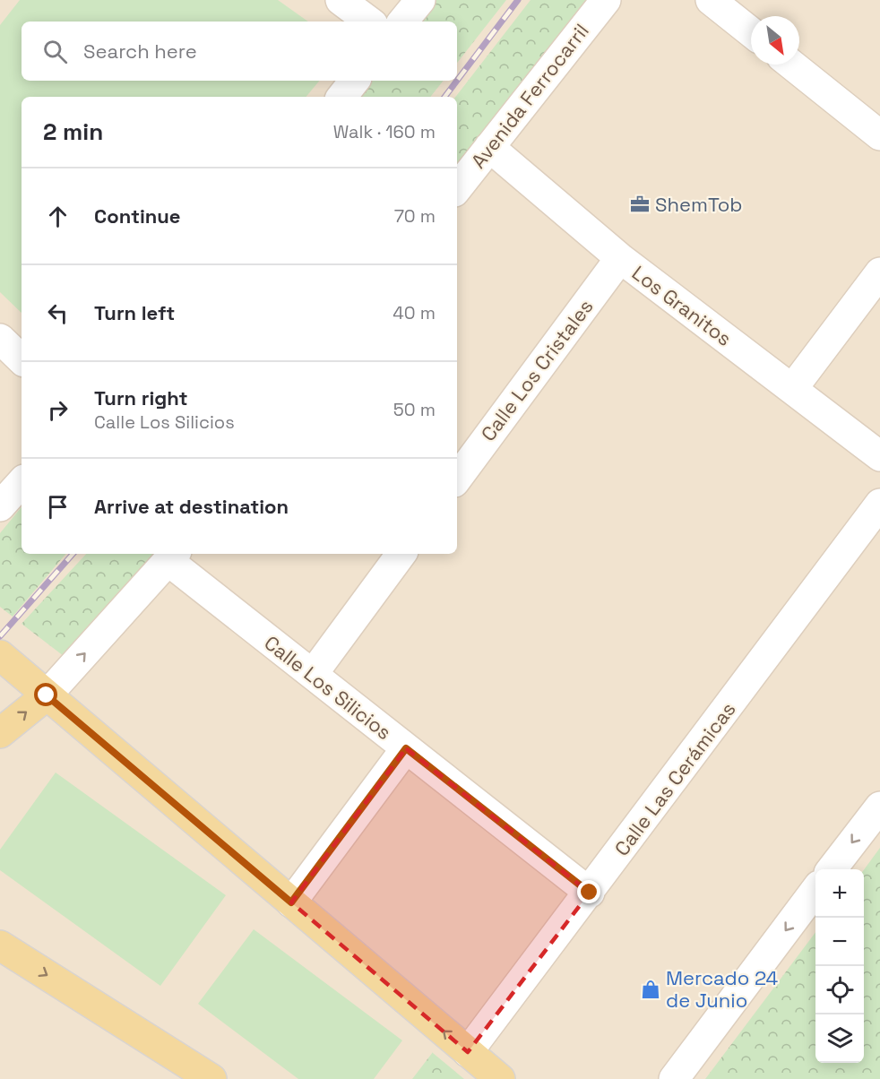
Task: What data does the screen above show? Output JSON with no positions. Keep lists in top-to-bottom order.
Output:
{
  "streets": {
    "street": [
      "Avenida Ferrocarril",
      "Los Granitos",
      "Calle Los Cristales",
      "Calle Los Silicios",
      "Calle Las Cerámicas"
    ]
  },
  "crossings": [
    ["Avenida Ferrocarril", "Los Granitos"],
    ["Los Granitos", "Calle Los Cristales"],
    ["Calle Los Silicios", "Calle Las Cerámicas"]
  ],
  "places": {
    "office": ["ShemTob"],
    "shop": ["Mercado 24 de Junio"]
  },
  "north": "bottom right",
  "page": {
    "search": "Search here",
    "heading": ["2 min", "Walk · 160 m"],
    "list": [
      ["Continue", "70 m"],
      ["Turn left", "40 m"],
      ["Turn right", "Calle Los Silicios", "50 m"],
      "Arrive at destination"
    ],
    "map_buttons": ["+", "−"]
  }
}
